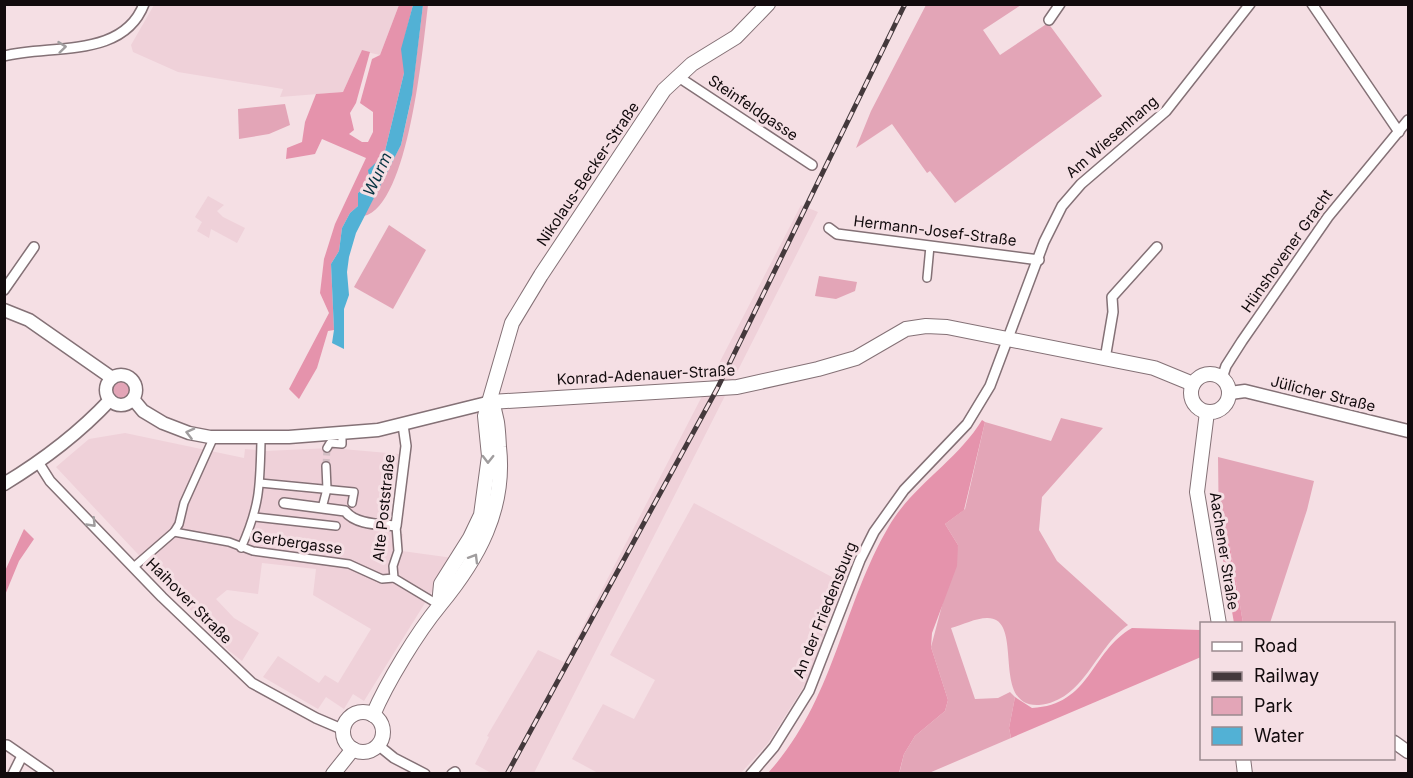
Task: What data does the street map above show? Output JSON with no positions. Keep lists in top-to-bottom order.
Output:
{
  "streets": {
    "main road": ["Nikolaus-Becker-Straße", "Konrad-Adenauer-Straße", "Aachener Straße"],
    "street": [
      "Steinfeldgasse",
      "Am Wiesenhang",
      "Hermann-Josef-Straße",
      "Hünshovener Gracht",
      "Jülicher Straße",
      "Alte Poststraße",
      "Gerbergasse",
      "Haihover Straße",
      "An der Friedensburg"
    ]
  },
  "crossings": [
    ["Steinfeldgasse", "Nikolaus-Becker-Straße"],
    ["Am Wiesenhang", "Hermann-Josef-Straße"],
    ["Am Wiesenhang", "Konrad-Adenauer-Straße"],
    ["Am Wiesenhang", "An der Friedensburg"],
    ["Nikolaus-Becker-Straße", "Konrad-Adenauer-Straße"],
    ["Hünshovener Gracht", "Konrad-Adenauer-Straße"],
    ["Hünshovener Gracht", "Jülicher Straße"],
    ["Hünshovener Gracht", "Aachener Straße"],
    ["Konrad-Adenauer-Straße", "Jülicher Straße"],
    ["Konrad-Adenauer-Straße", "Alte Poststraße"],
    ["Konrad-Adenauer-Straße", "Aachener Straße"],
    ["Konrad-Adenauer-Straße", "An der Friedensburg"],
    ["Jülicher Straße", "Aachener Straße"],
    ["Alte Poststraße", "Gerbergasse"]
  ],
  "one_way": ["Haihover Straße"],
  "water": ["Wurm"],
  "legend": [
    "Road",
    "Railway",
    "Park",
    "Water"
  ]
}
